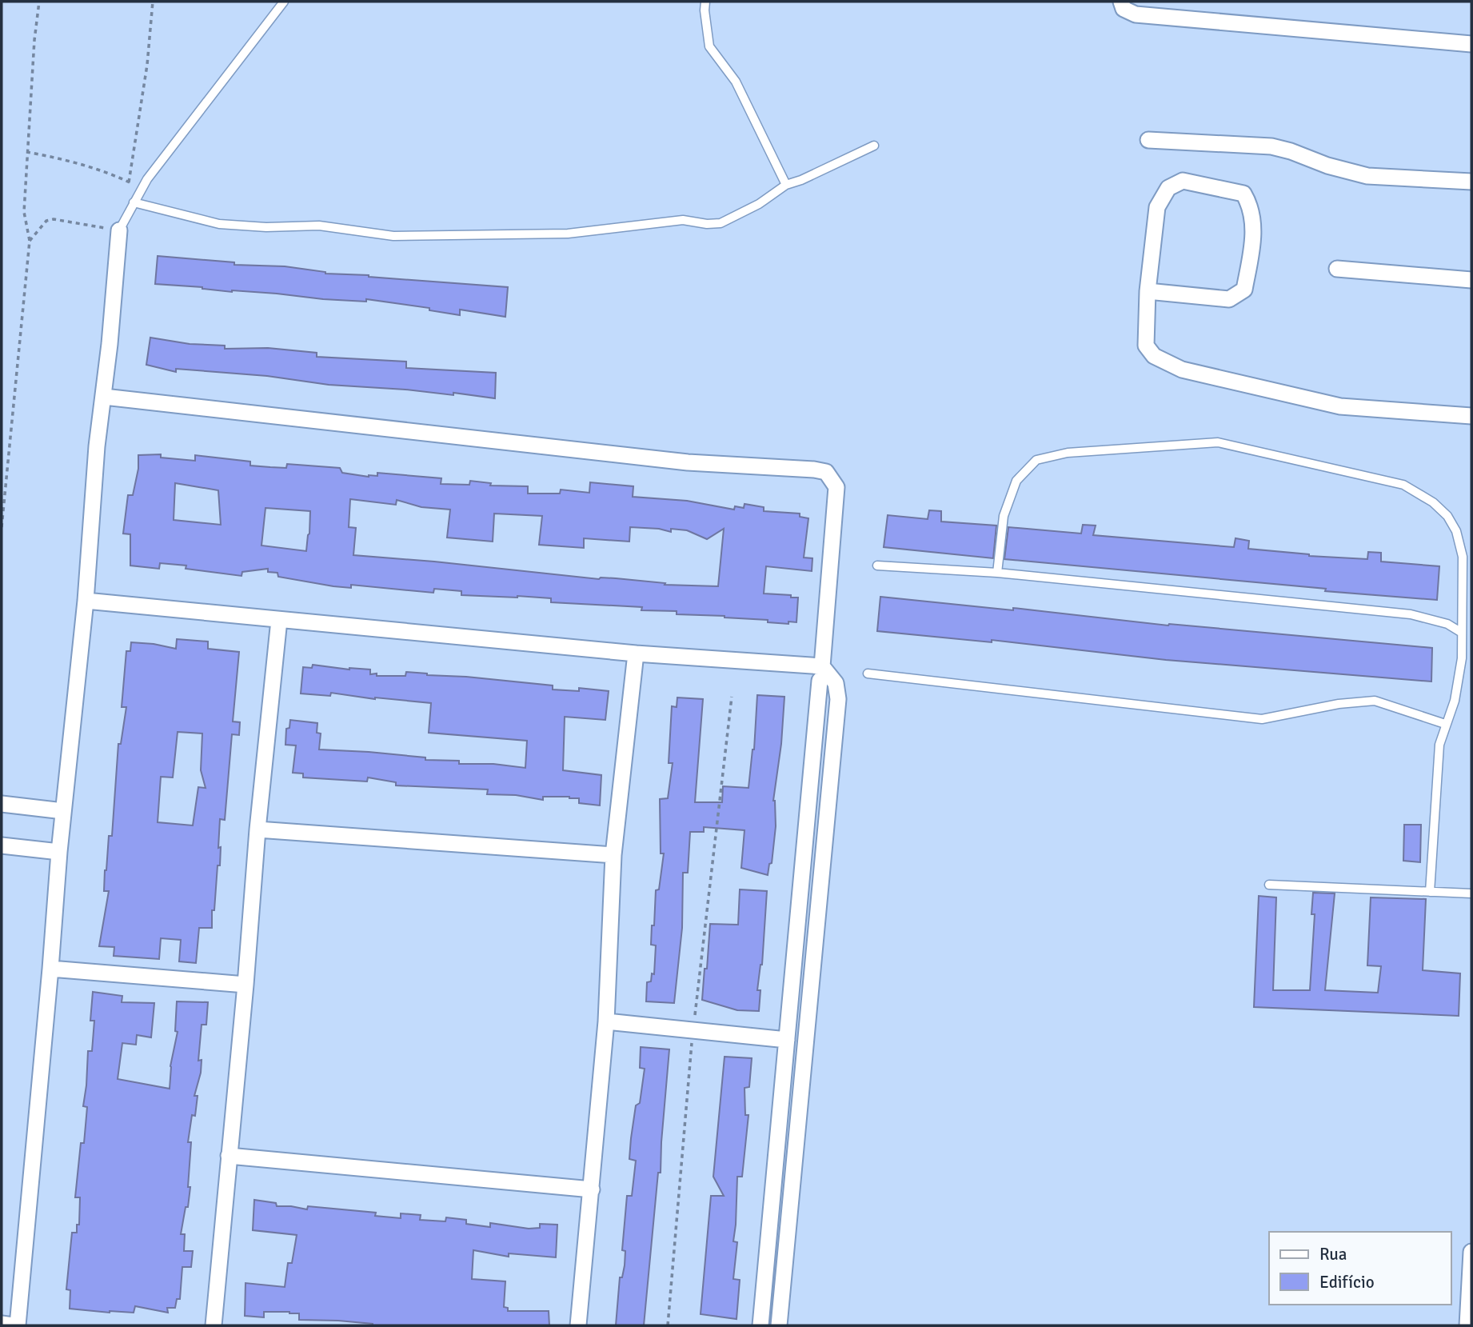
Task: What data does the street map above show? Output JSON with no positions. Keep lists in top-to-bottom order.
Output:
{
  "legend": ["Rua", "Edifício"]
}
